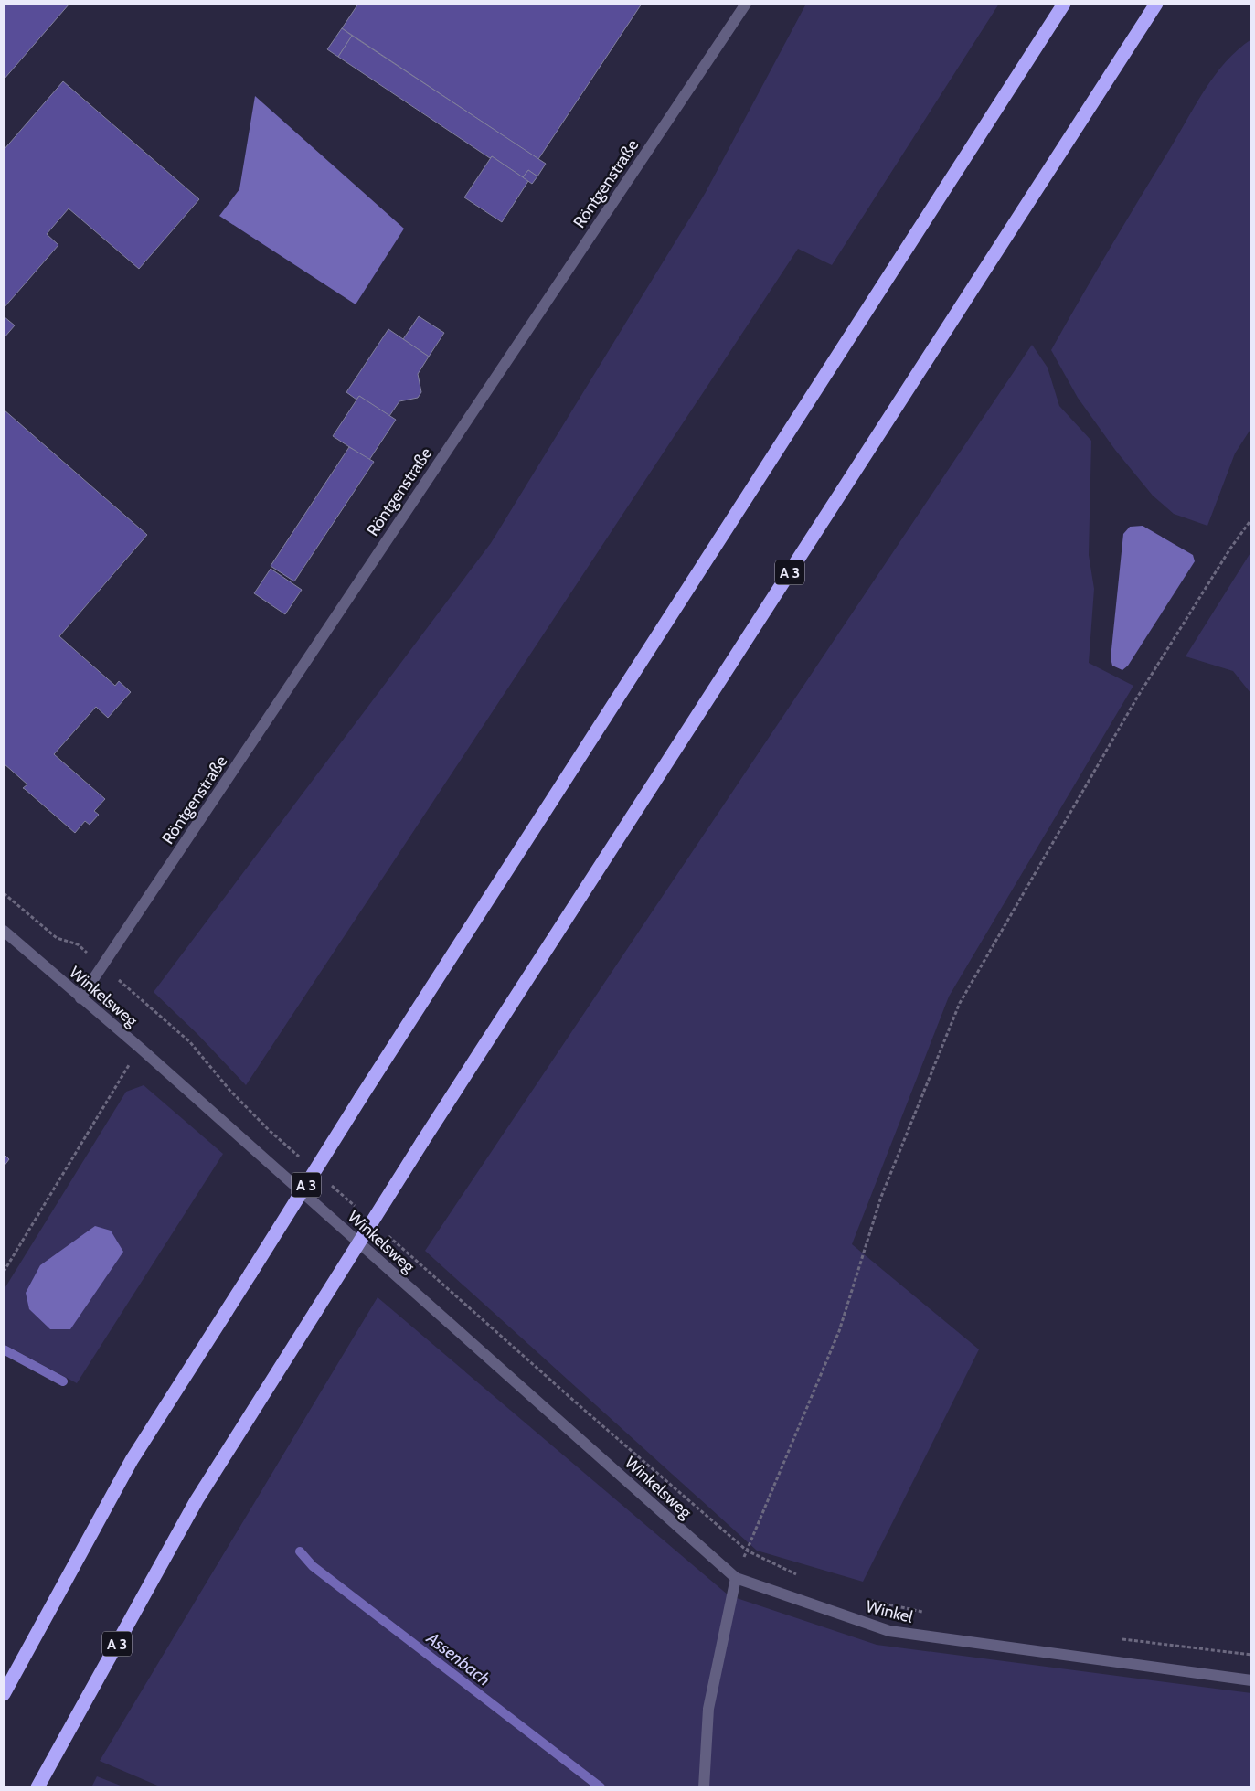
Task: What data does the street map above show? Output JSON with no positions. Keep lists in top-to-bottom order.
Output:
{
  "streets": {
    "highway": ["A 3"],
    "street": ["Röntgenstraße", "Winkelsweg", "Winkel"]
  },
  "crossings": [
    ["Röntgenstraße", "Winkelsweg"],
    ["Winkelsweg", "Winkel"]
  ],
  "water": ["Assenbach"]
}
